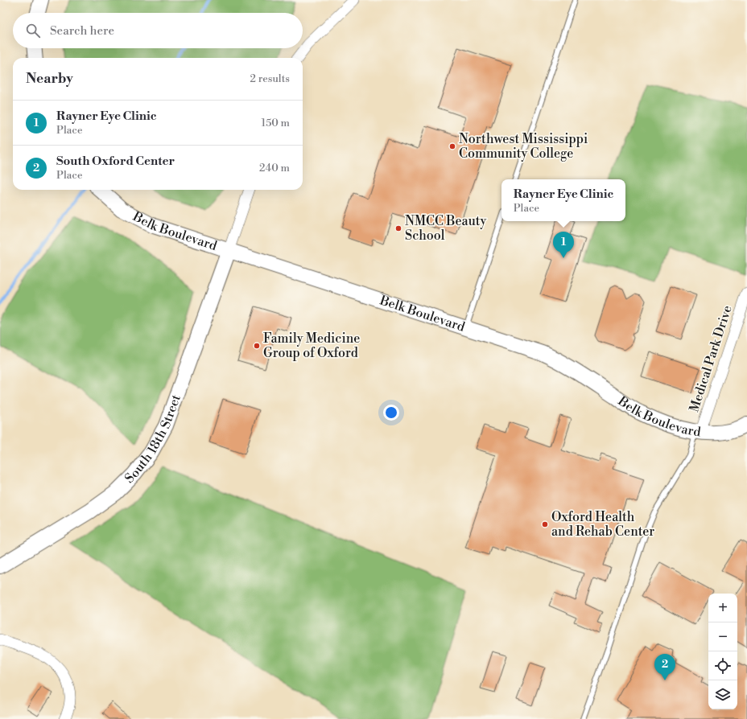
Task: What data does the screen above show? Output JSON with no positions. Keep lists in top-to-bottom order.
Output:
{
  "streets": {
    "street": ["Belk Boulevard", "Medical Park Drive", "South 18th Street"]
  },
  "crossings": [
    ["Belk Boulevard", "Medical Park Drive"],
    ["Belk Boulevard", "South 18th Street"]
  ],
  "places": [
    "Northwest Mississippi Community College",
    "NMCC Beauty School",
    "Family Medicine Group of Oxford",
    "Oxford Health and Rehab Center"
  ],
  "page": {
    "search": "Search here",
    "heading": ["Nearby", "2 results"],
    "list": [
      {
        "mark": "1",
        "name": "Rayner Eye Clinic",
        "note": "Place",
        "value": "150 m"
      },
      {
        "mark": "2",
        "name": "South Oxford Center",
        "note": "Place",
        "value": "240 m"
      }
    ],
    "popup": ["Rayner Eye Clinic", "Place"],
    "pins": ["1", "2"],
    "map_buttons": ["+", "−"]
  }
}
